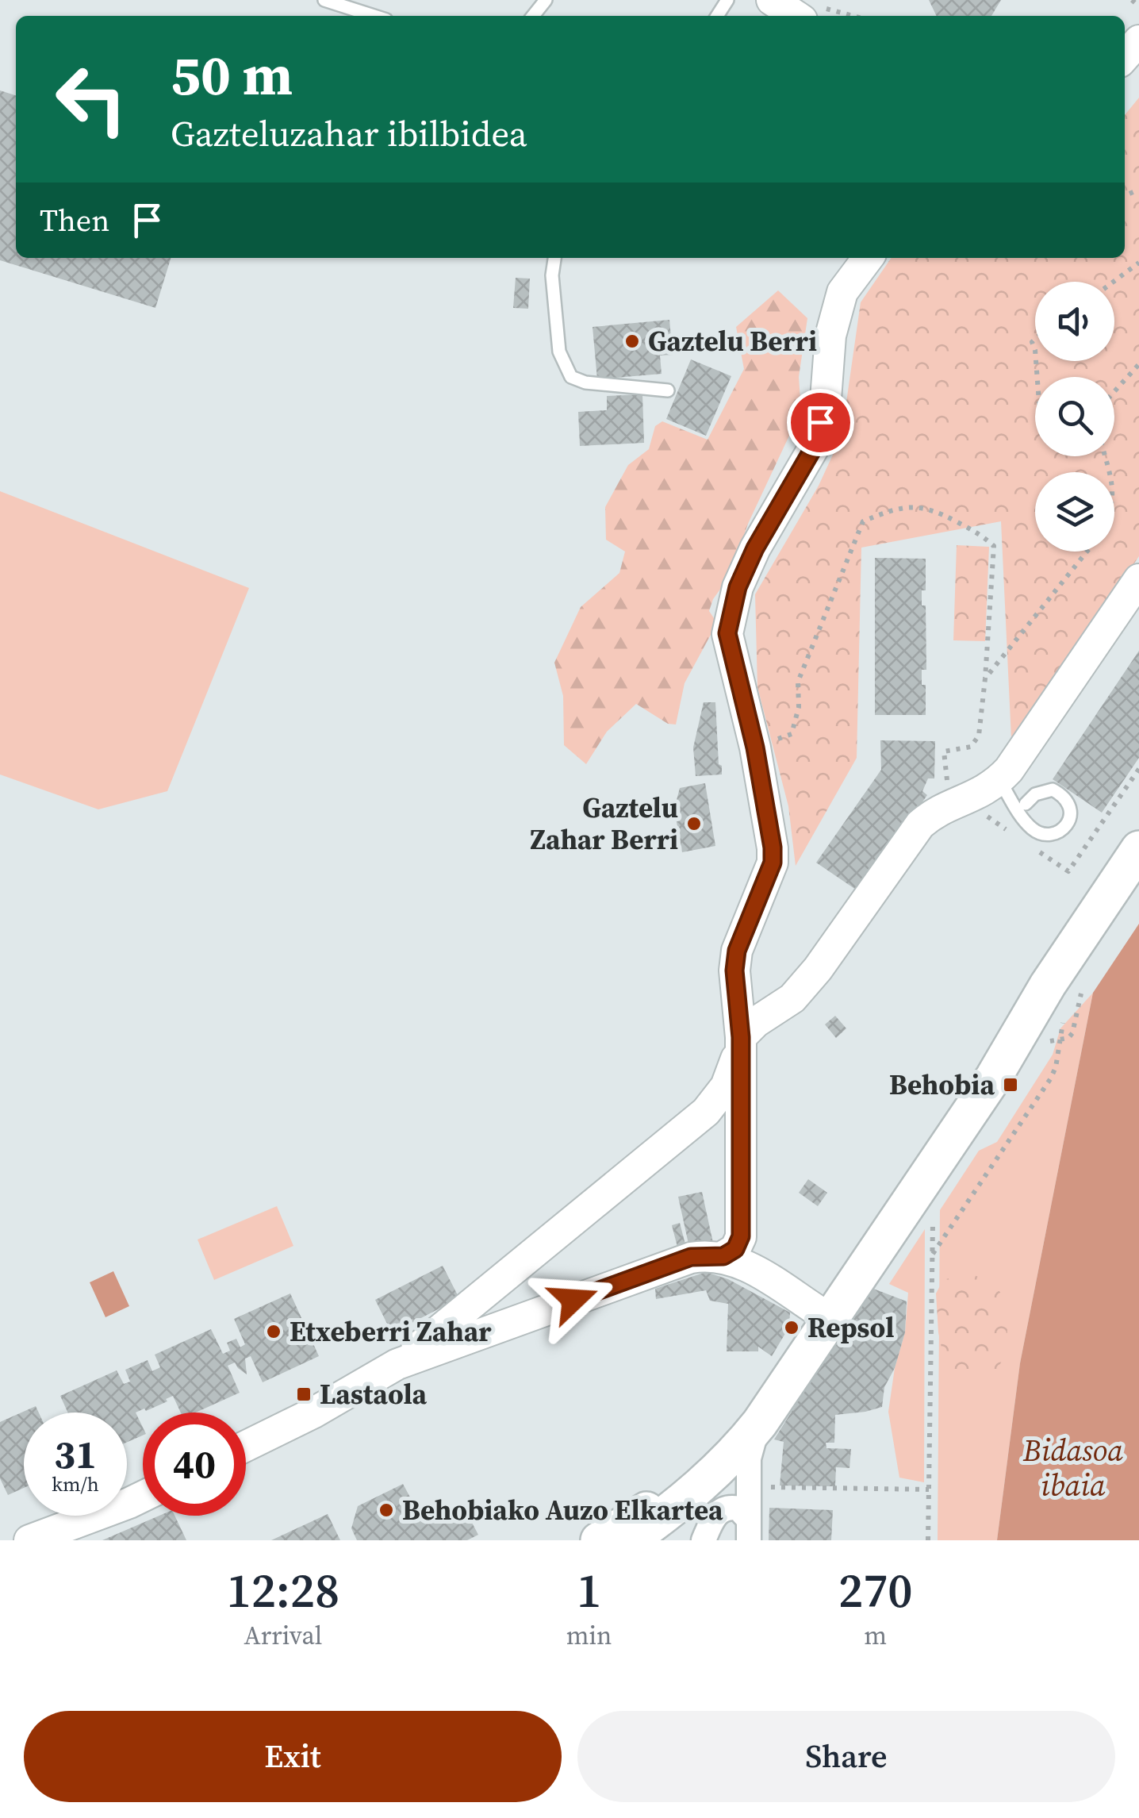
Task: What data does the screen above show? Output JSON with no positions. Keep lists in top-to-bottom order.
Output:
{
  "water": ["Bidasoa ibaia"],
  "places": {
    "other": [
      "Gaztelu Berri",
      "Gaztelu Zahar Berri",
      "Repsol",
      "Etxeberri Zahar",
      "Behobiako Auzo Elkartea"
    ],
    "transit": ["Behobia", "Lastaola"]
  },
  "page": {
    "turn": ["50 m", "Gazteluzahar ibilbidea"],
    "then": "Then",
    "speed": "31 km/h",
    "limit": "40",
    "eta": [
      "12:28",
      "Arrival",
      "1",
      "min",
      "270",
      "m"
    ],
    "buttons": ["Exit", "Share"]
  }
}
